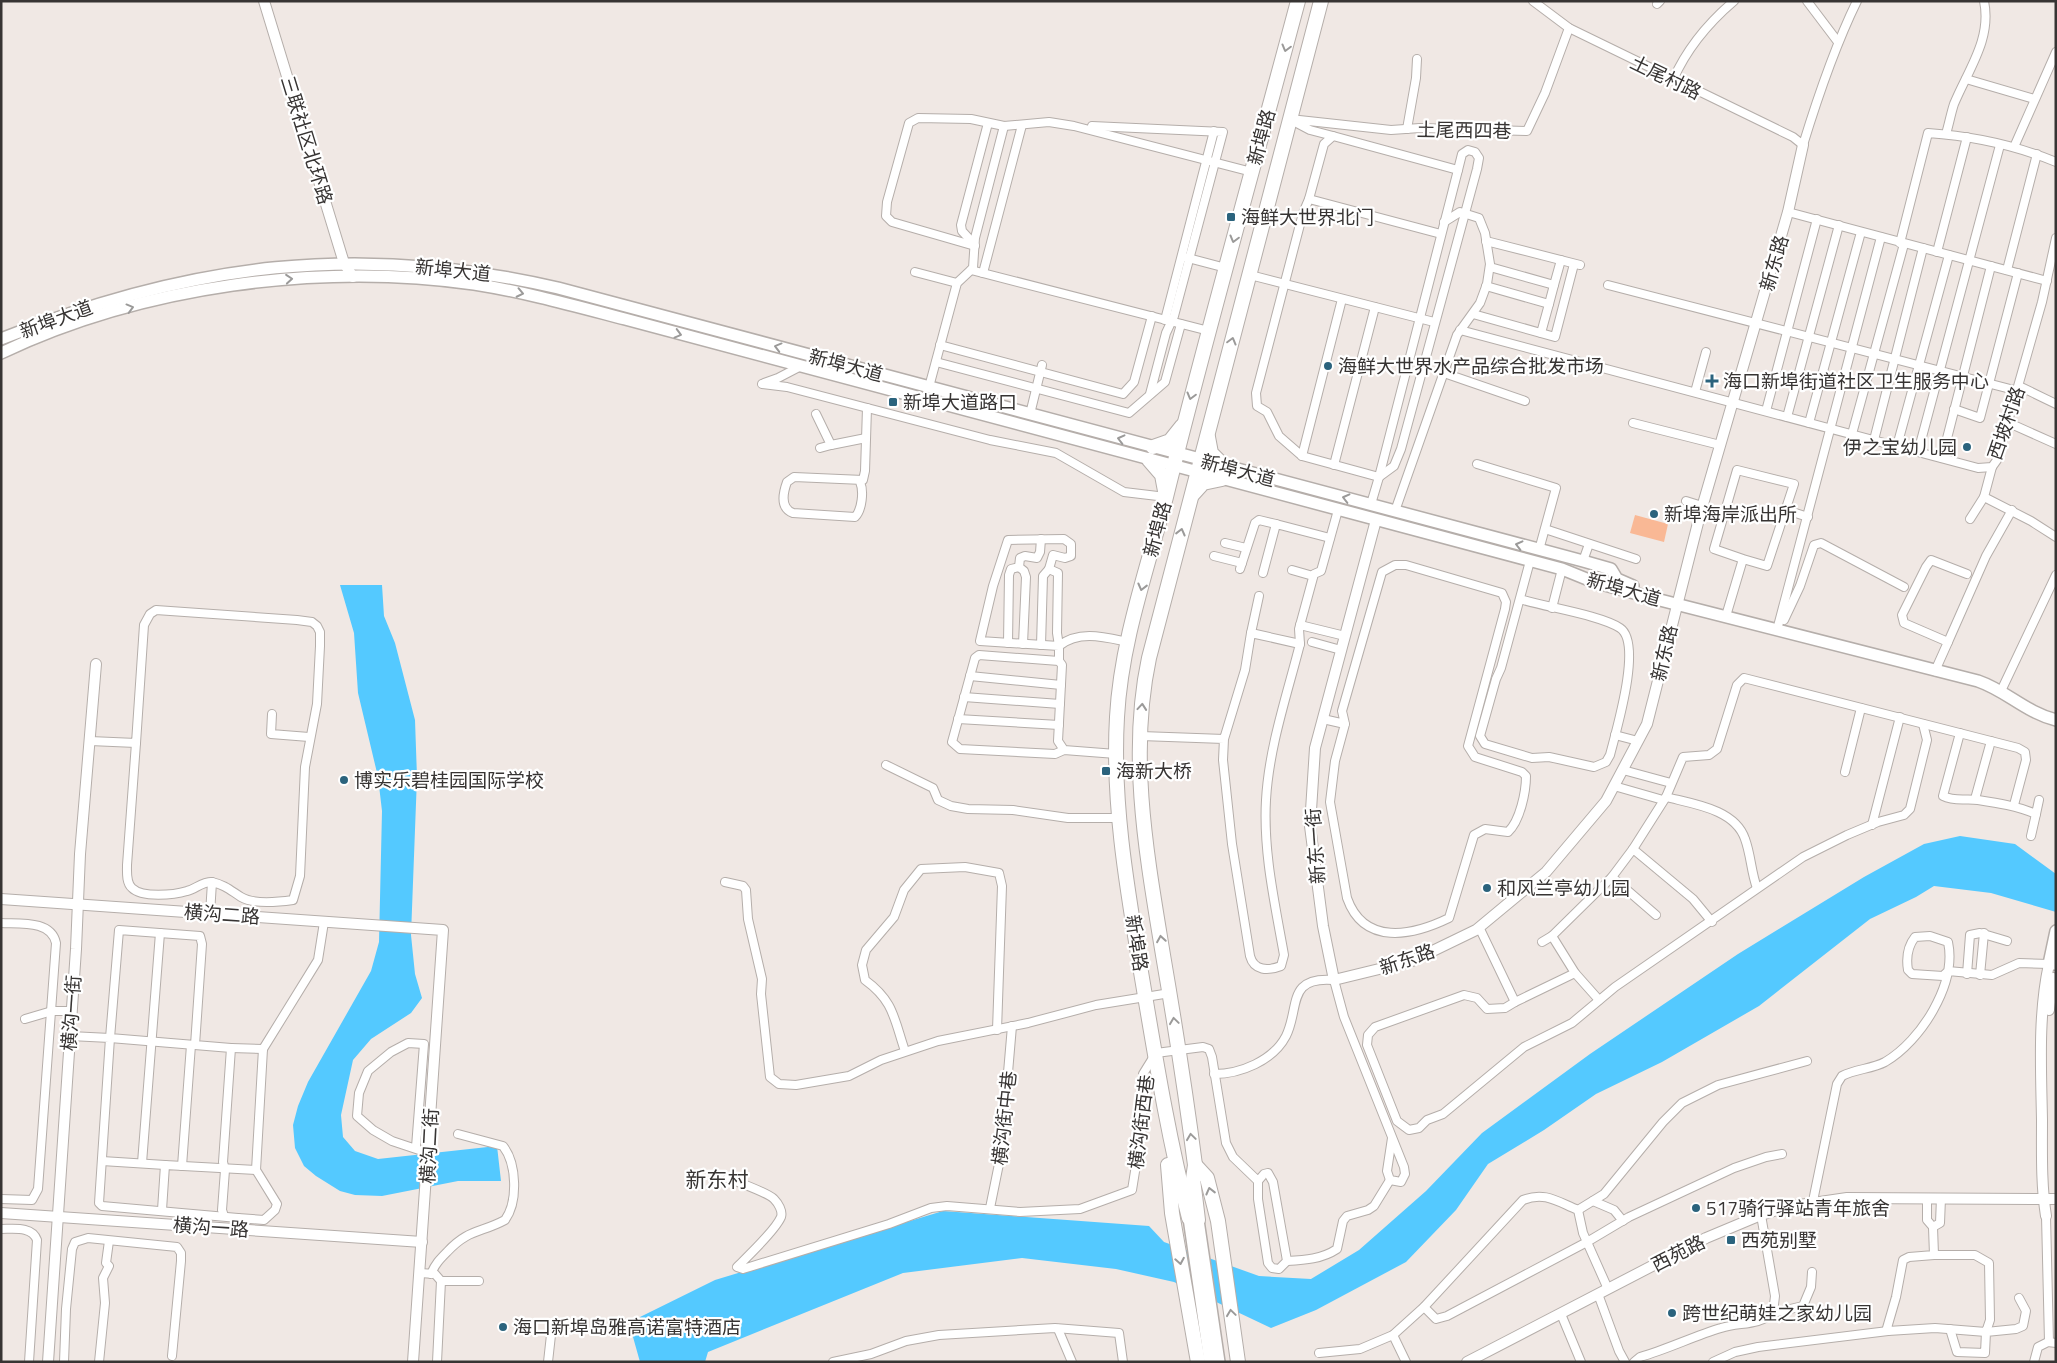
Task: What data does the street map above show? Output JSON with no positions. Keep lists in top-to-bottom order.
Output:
{
  "streets": {
    "highway": ["新埠路"],
    "main road": ["新埠大道"],
    "street": [
      "土尾村路",
      "土尾西四巷",
      "三联社区北环路",
      "新东路",
      "西坡村路",
      "新东一街",
      "横沟二路",
      "横沟一街",
      "横沟街中巷",
      "横沟街西巷",
      "横沟二街",
      "横沟一路",
      "西苑路"
    ]
  },
  "crossings": [
    ["土尾村路", "土尾西四巷"],
    ["土尾村路", "新东路"],
    ["土尾西四巷", "新埠路"],
    ["新埠路", "新埠大道"],
    ["新埠路", "横沟街西巷"],
    ["三联社区北环路", "新埠大道"],
    ["新东路", "新埠大道"],
    ["新东路", "西坡村路"],
    ["新东路", "新东一街"],
    ["新埠大道", "新东一街"],
    ["横沟二路", "横沟一街"],
    ["横沟二路", "横沟二街"],
    ["横沟一街", "横沟一路"],
    ["横沟街中巷", "横沟街西巷"],
    ["横沟二街", "横沟一路"]
  ],
  "districts": ["新东村"],
  "places": {
    "transit": [
      "海鲜大世界北门",
      "新埠大道路口",
      "海新大桥",
      "西苑别墅"
    ],
    "other": [
      "海鲜大世界水产品综合批发市场",
      "伊之宝幼儿园",
      "新埠海岸派出所",
      "博实乐碧桂园国际学校",
      "和风兰亭幼儿园",
      "517骑行驿站青年旅舍",
      "跨世纪萌娃之家幼儿园",
      "海口新埠岛雅高诺富特酒店"
    ],
    "health": ["海口新埠街道社区卫生服务中心"]
  }
}
